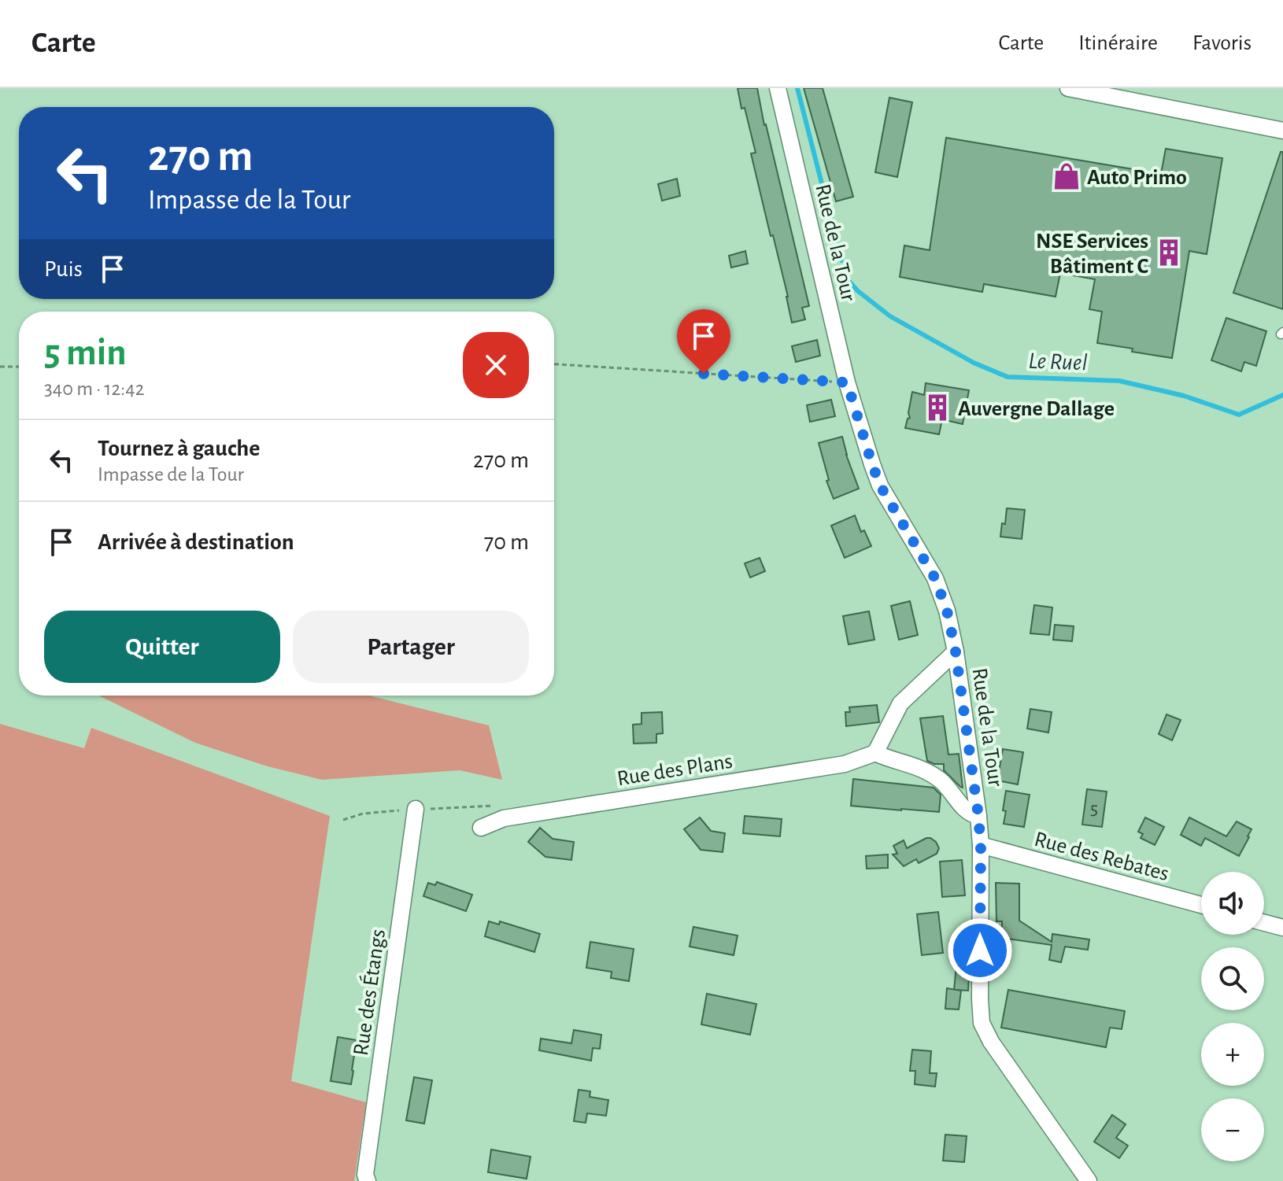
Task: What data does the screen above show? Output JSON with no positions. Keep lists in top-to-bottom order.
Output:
{
  "streets": {
    "street": [
      "Rue de la Tour",
      "Rue des Plans",
      "Rue des Rebates",
      "Rue des Étangs"
    ]
  },
  "crossings": [
    ["Rue de la Tour", "Rue des Rebates"]
  ],
  "water": ["Le Ruel"],
  "places": {
    "shop": ["Auto Primo"],
    "building": ["NSE Services Bâtiment C", "Auvergne Dallage"]
  },
  "house_numbers": ["5"],
  "page": {
    "header": "Carte",
    "nav": ["Carte", "Itinéraire", "Favoris"],
    "turn": ["270 m", "Impasse de la Tour"],
    "then": "Puis",
    "heading": ["5 min", "340 m · 12:42"],
    "list": [
      {
        "name": "Tournez à gauche",
        "note": "Impasse de la Tour",
        "value": "270 m"
      },
      {
        "name": "Arrivée à destination",
        "value": "70 m"
      }
    ],
    "buttons": ["Quitter", "Partager"],
    "map_buttons": ["+", "−"]
  }
}
